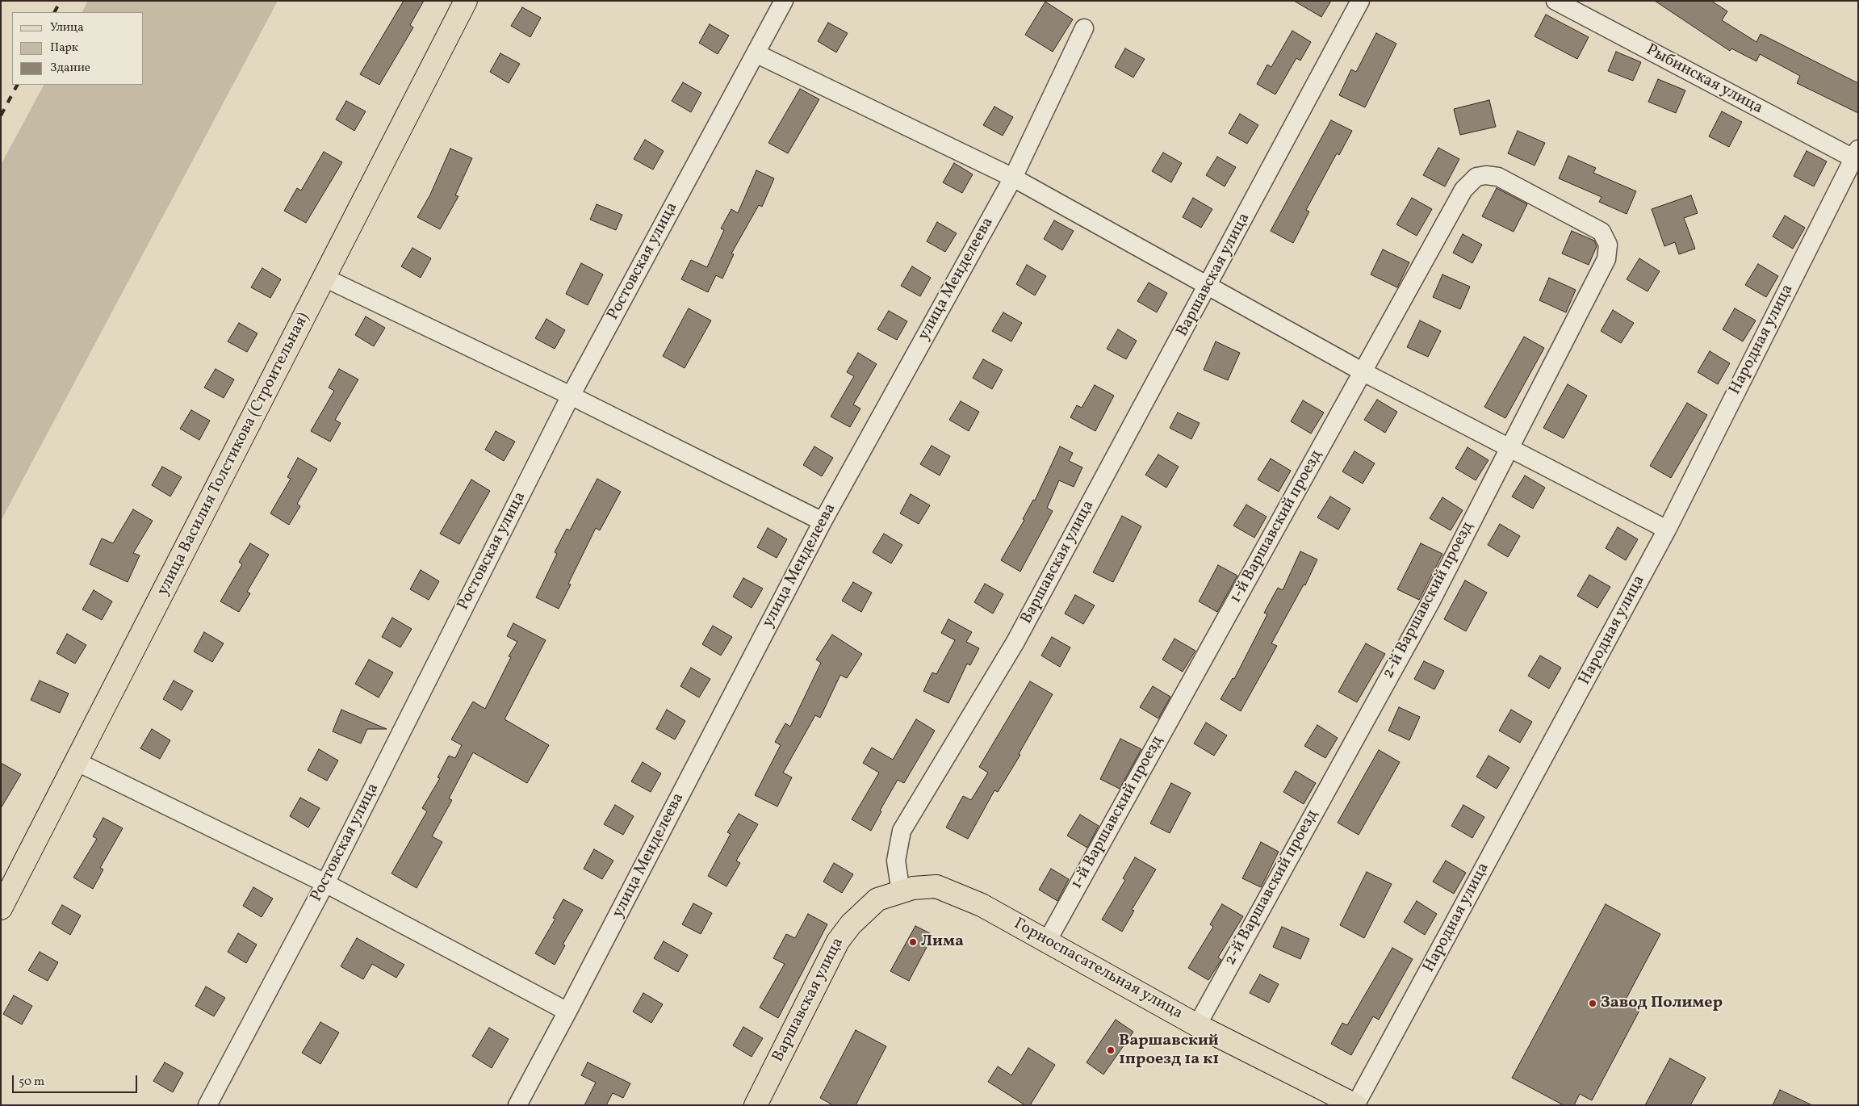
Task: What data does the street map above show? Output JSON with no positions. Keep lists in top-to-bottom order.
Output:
{
  "streets": {
    "main road": ["Варшавская улица", "улица Василия Толстикова (Строительная)", "Горноспасательная улица"],
    "street": [
      "Рыбинская улица",
      "Ростовская улица",
      "улица Менделеева",
      "Народная улица",
      "1-й Варшавский проезд",
      "2-й Варшавский проезд"
    ]
  },
  "crossings": [
    ["Рыбинская улица", "Народная улица"],
    ["Варшавская улица", "Горноспасательная улица"],
    ["Народная улица", "Горноспасательная улица"],
    ["1-й Варшавский проезд", "2-й Варшавский проезд"],
    ["1-й Варшавский проезд", "Горноспасательная улица"],
    ["2-й Варшавский проезд", "Горноспасательная улица"]
  ],
  "places": ["Лима", "Завод Полимер", "Варшавский 1проезд 1а к1"],
  "legend": ["Улица", "Парк", "Здание"],
  "scale_bar": "50 m"
}
